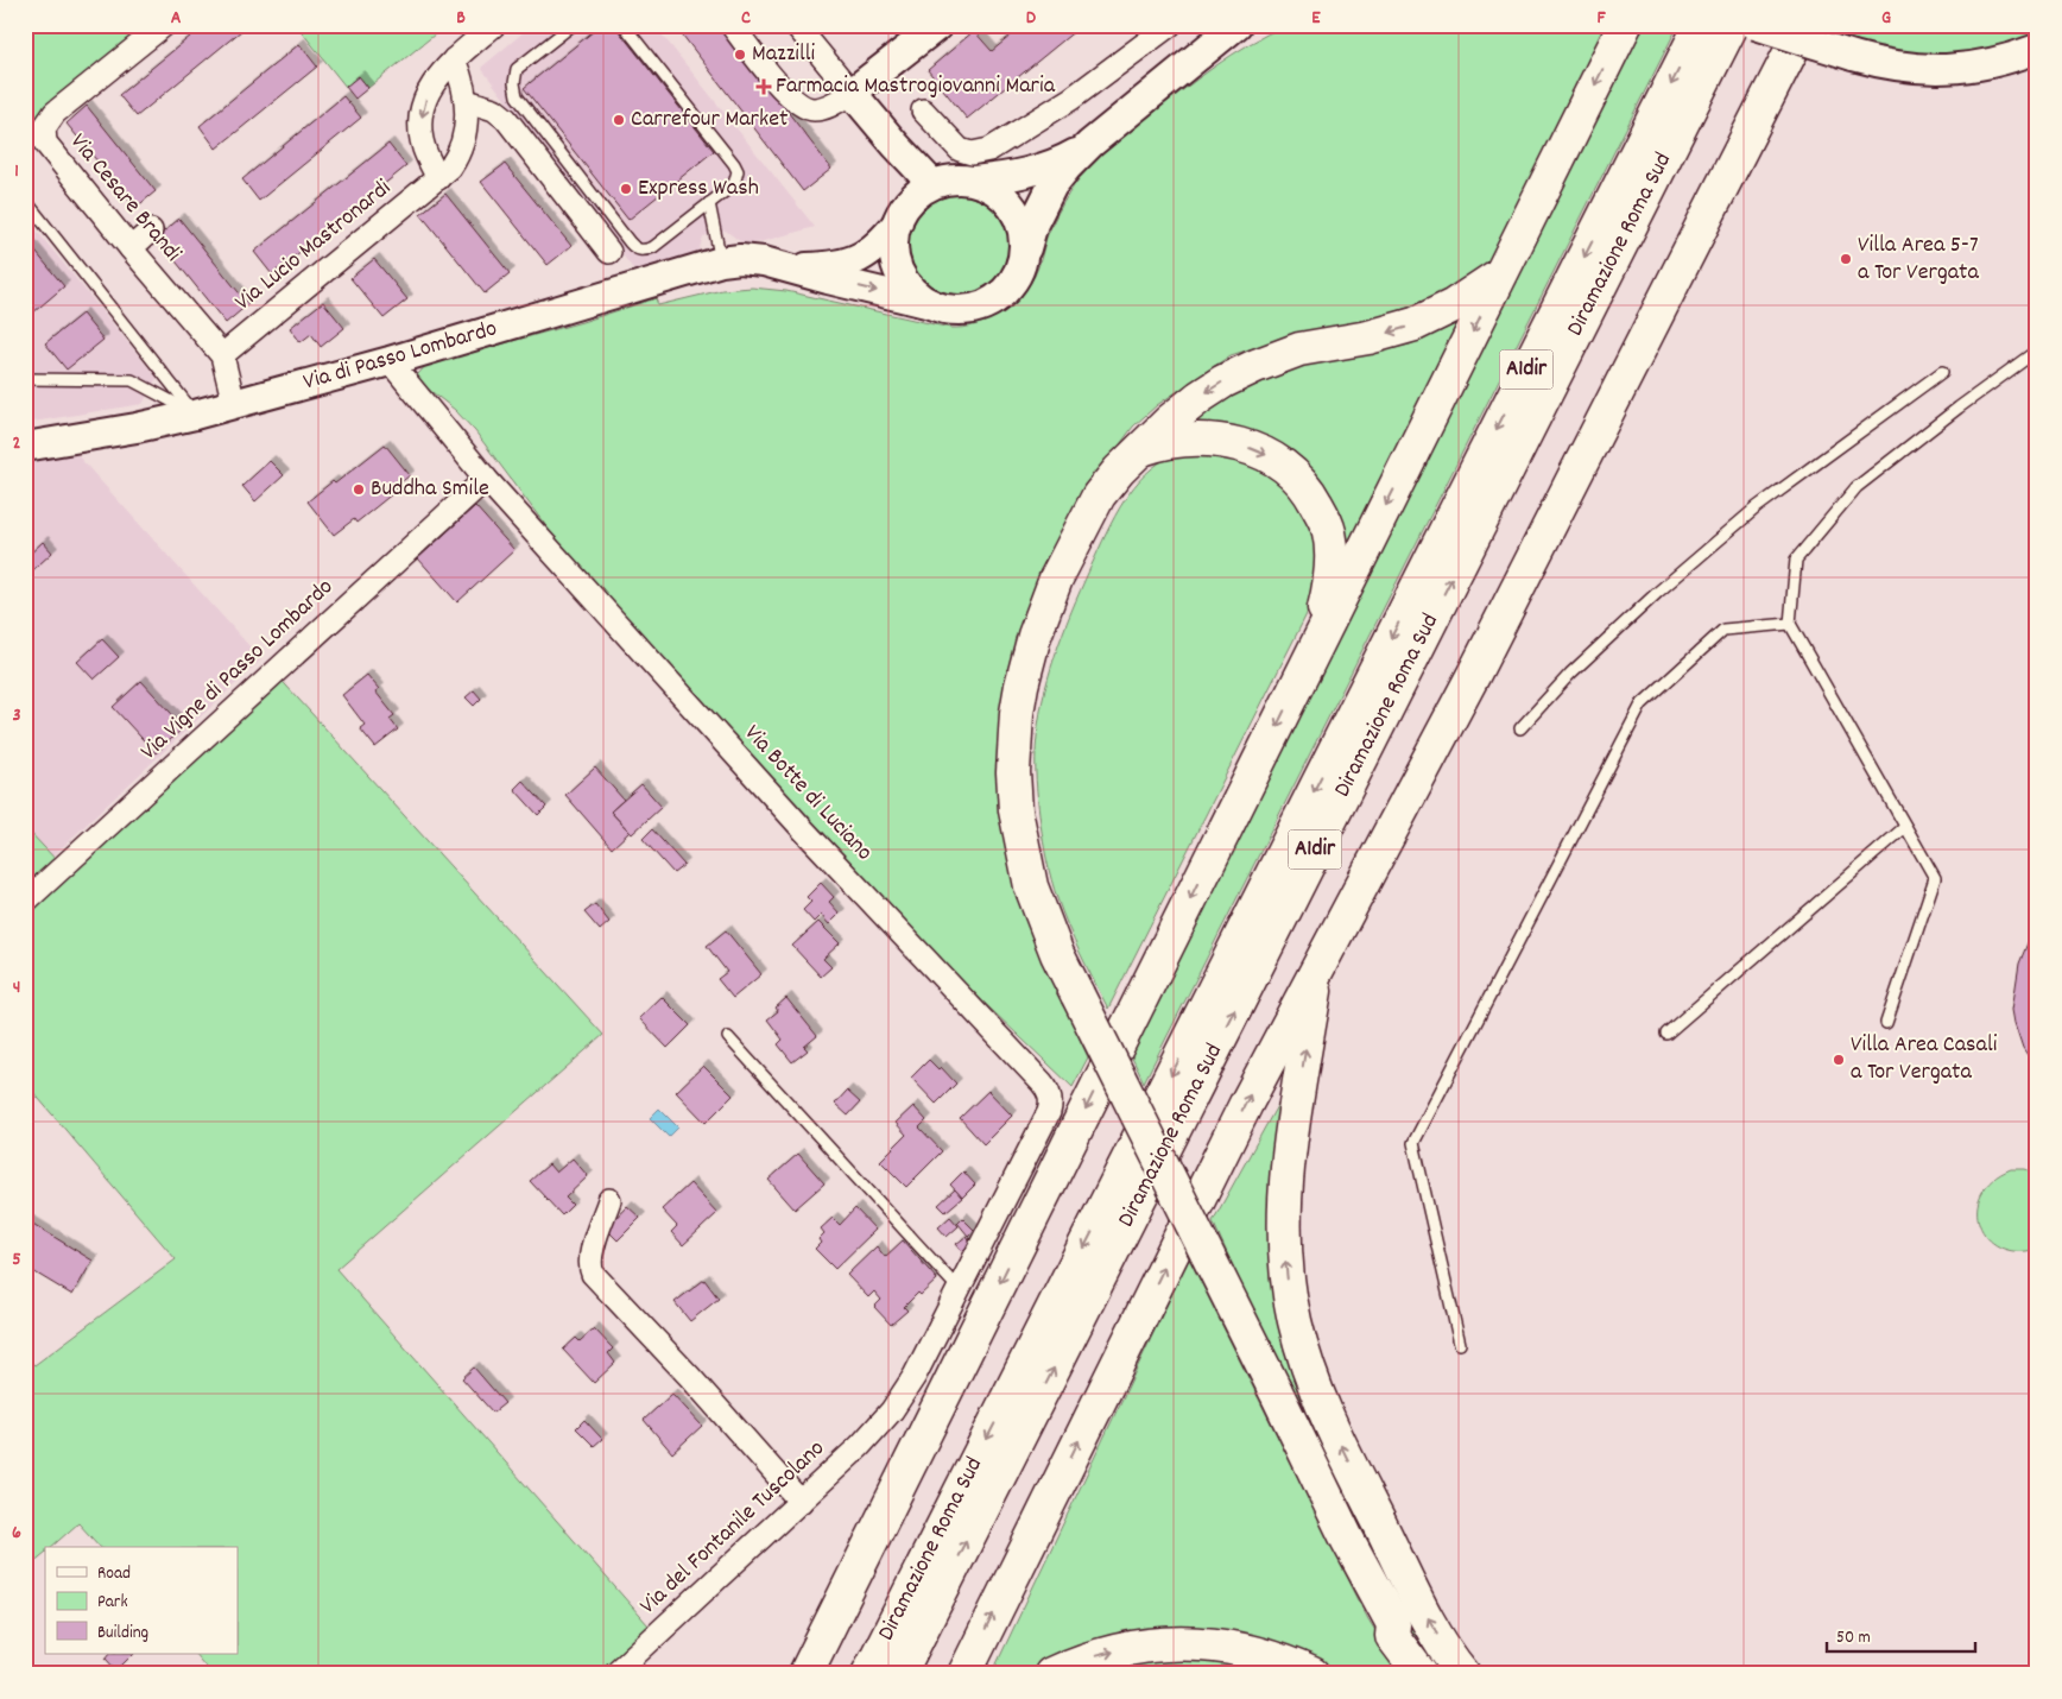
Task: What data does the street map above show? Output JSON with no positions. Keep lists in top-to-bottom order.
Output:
{
  "streets": {
    "highway": ["Diramazione Roma Sud", "A1dir"],
    "street": [
      "Via Cesare Brandi",
      "Via Lucio Mastronardi",
      "Via di Passo Lombardo",
      "Via Vigne di Passo Lombardo",
      "Via Botte di Luciano",
      "Via del Fontanile Tuscolano"
    ]
  },
  "crossings": [
    ["Via Cesare Brandi", "Via Lucio Mastronardi"],
    ["Via Cesare Brandi", "Via di Passo Lombardo"],
    ["Via di Passo Lombardo", "Via Botte di Luciano"],
    ["Via Vigne di Passo Lombardo", "Via Botte di Luciano"],
    ["Via Botte di Luciano", "Via del Fontanile Tuscolano"]
  ],
  "places": {
    "other": [
      "Mazzilli",
      "Carrefour Market",
      "Express Wash",
      "Villa Area 5-7 a Tor Vergata",
      "Buddha Smile",
      "Villa Area Casali a Tor Vergata"
    ],
    "health": ["Farmacia Mastrogiovanni Maria"]
  },
  "legend": ["Road", "Park", "Building"],
  "scale_bar": "50 m",
  "grid": {
    "columns": [
      "A",
      "B",
      "C",
      "D",
      "E",
      "F",
      "G"
    ],
    "rows": [
      "1",
      "2",
      "3",
      "4",
      "5",
      "6"
    ]
  }
}
